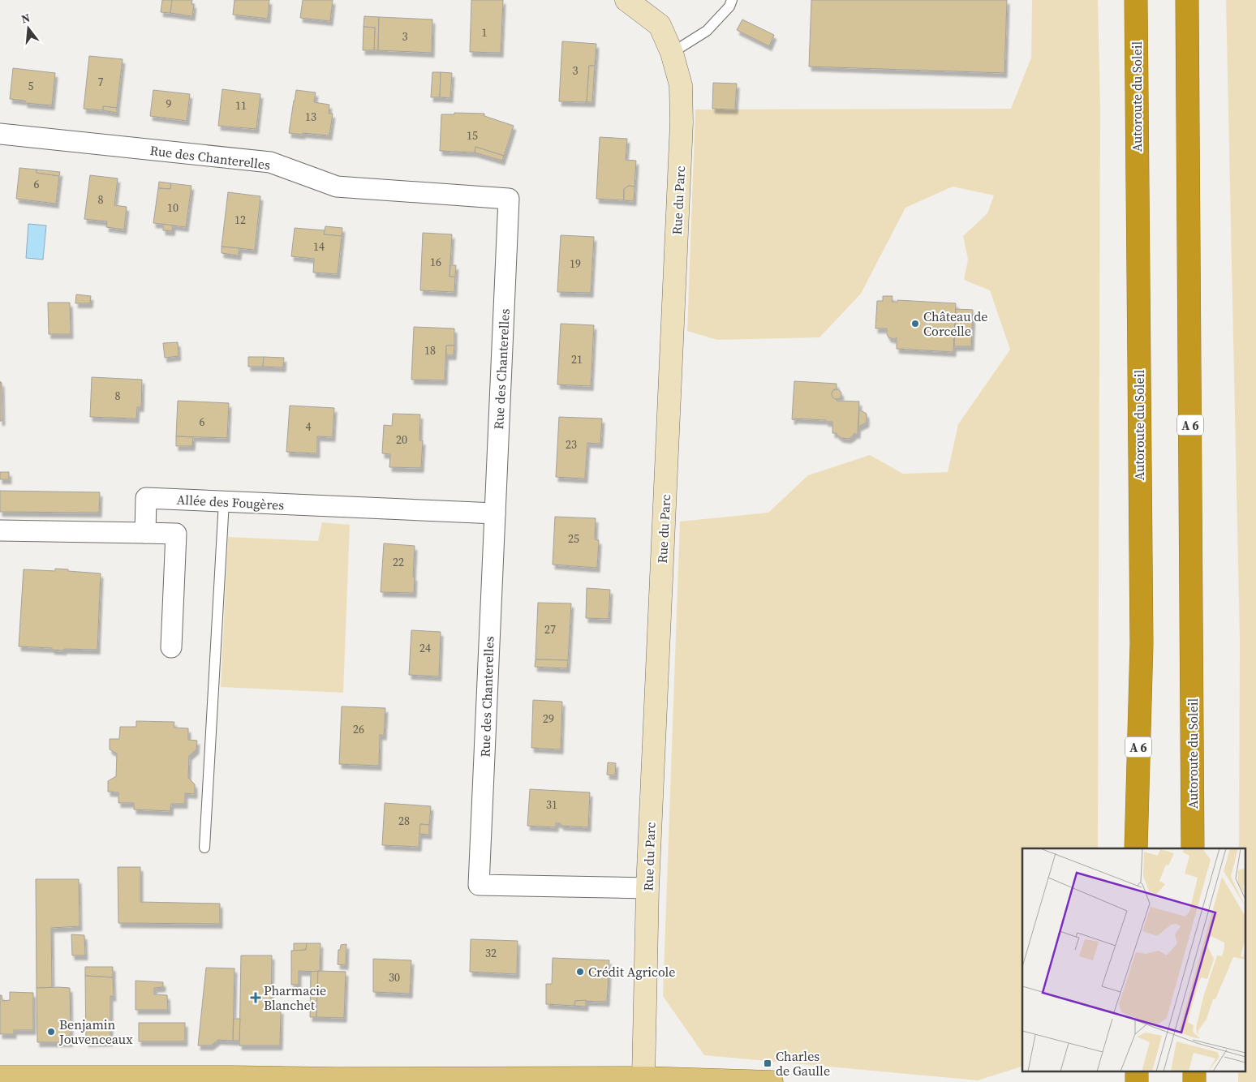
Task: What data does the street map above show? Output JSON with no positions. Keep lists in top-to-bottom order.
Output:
{
  "streets": {
    "highway": ["Autoroute du Soleil", "A 6"],
    "street": ["Rue des Chanterelles", "Rue du Parc", "Allée des Fougères"]
  },
  "crossings": [
    ["Rue des Chanterelles", "Rue du Parc"],
    ["Rue des Chanterelles", "Allée des Fougères"]
  ],
  "places": {
    "other": ["Château de Corcelle", "Crédit Agricole", "Benjamin Jouvenceaux"],
    "health": ["Pharmacie Blanchet"],
    "transit": ["Charles de Gaulle"]
  },
  "house_numbers": [
    "1",
    "3",
    "3",
    "7",
    "5",
    "9",
    "11",
    "13",
    "15",
    "6",
    "8",
    "10",
    "12",
    "14",
    "16",
    "19",
    "18",
    "21",
    "8",
    "6",
    "4",
    "20",
    "23",
    "25",
    "22",
    "27",
    "24",
    "29",
    "26",
    "31",
    "28",
    "32",
    "30"
  ],
  "north": "top"
}
